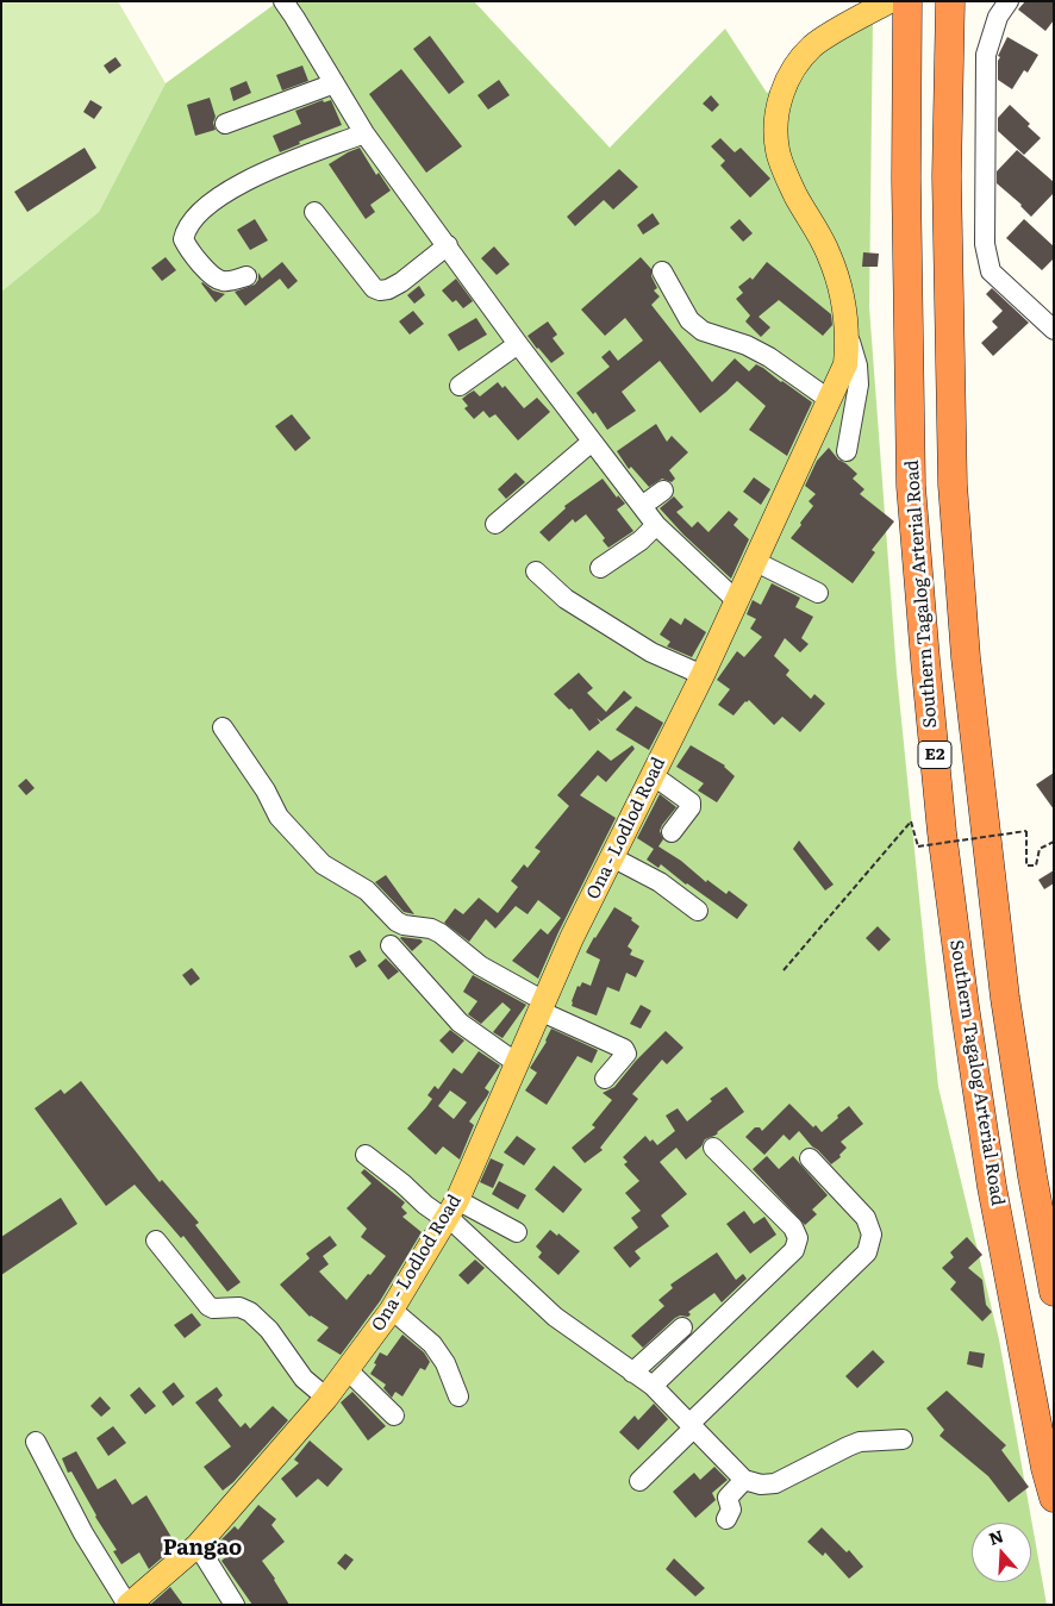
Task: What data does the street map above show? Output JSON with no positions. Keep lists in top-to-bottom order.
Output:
{
  "streets": {
    "highway": ["Southern Tagalog Arterial Road", "E2"],
    "main road": ["Ona - Lodlod Road"]
  },
  "districts": ["Pangao"],
  "north": "top"
}
